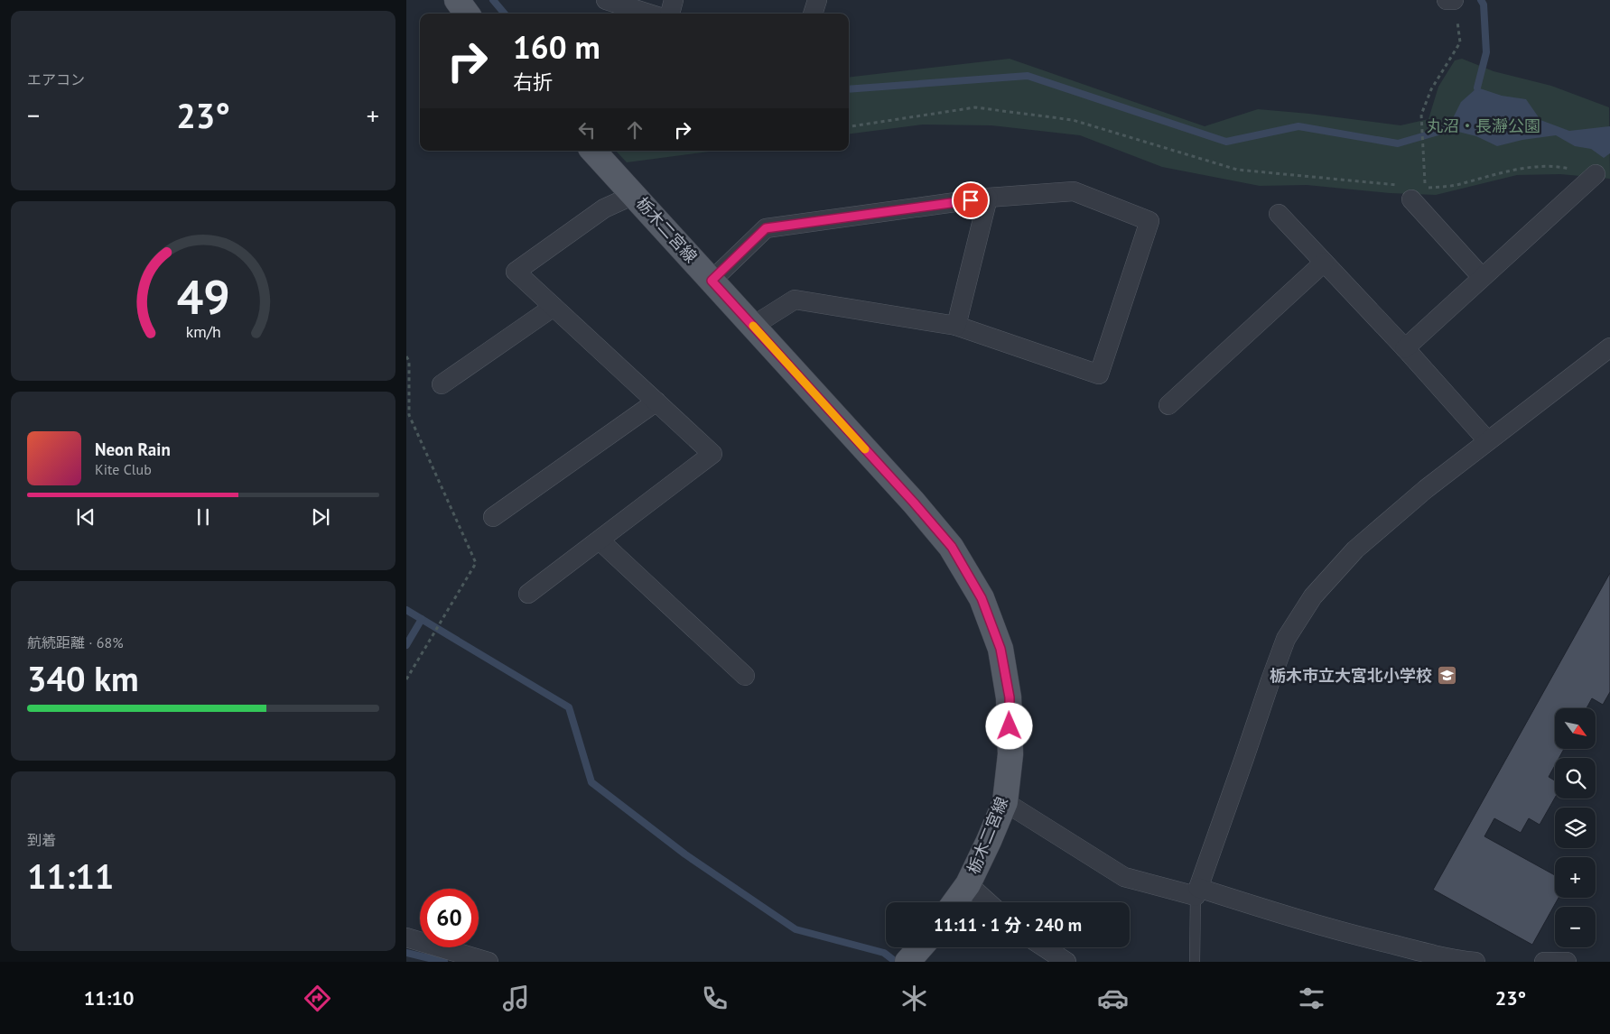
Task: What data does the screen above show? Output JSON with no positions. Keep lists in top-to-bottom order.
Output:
{
  "streets": {
    "main road": ["栃木二宮線"]
  },
  "parks": ["丸沼・長瀞公園"],
  "places": {
    "school or university": ["栃木市立大宮北小学校"]
  },
  "north": "bottom right",
  "page": {
    "tile": [
      "エアコン",
      ["航続距離 · 68%", "340 km"],
      ["到着", "11:11"]
    ],
    "turn": ["160 m", "右折"],
    "heat": ["−", "23°", "+"],
    "song": ["Neon Rain", "Kite Club"],
    "map_buttons": ["+", "−"],
    "limit": "60",
    "trip": "11:11 · 1 分 · 240 m",
    "tabs": ["11:10", "23°"],
    "gauge": ["49", "km/h"]
  }
}
